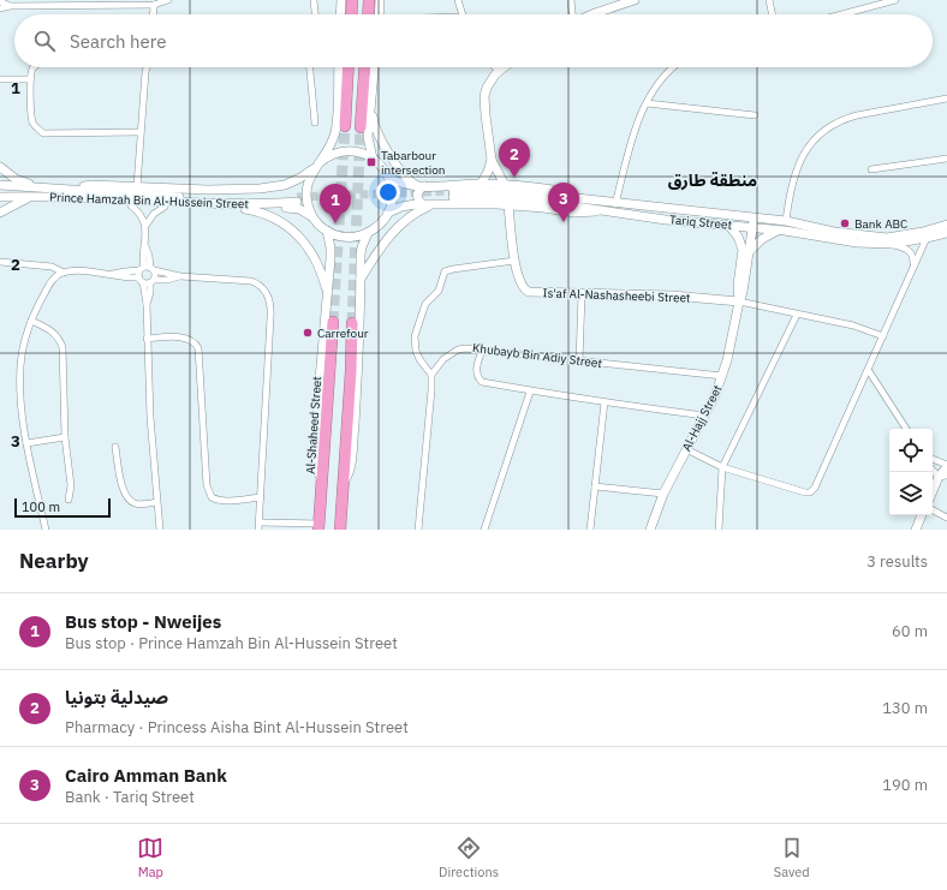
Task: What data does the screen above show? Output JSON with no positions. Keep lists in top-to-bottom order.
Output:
{
  "streets": {
    "highway": ["Al-Shaheed Street"],
    "street": [
      "Prince Hamzah Bin Al-Hussein Street",
      "Tariq Street",
      "Is'af Al-Nashasheebi Street",
      "Khubayb Bin Adiy Street",
      "Al-Hajj Street"
    ]
  },
  "crossings": [
    ["Tariq Street", "Al-Hajj Street"],
    ["Is'af Al-Nashasheebi Street", "Al-Hajj Street"],
    ["Khubayb Bin Adiy Street", "Al-Hajj Street"]
  ],
  "districts": ["منطقة طارق"],
  "places": {
    "transit": ["Tabarbour intersection"],
    "other": ["Bank ABC", "Carrefour"]
  },
  "scale_bar": "100 m",
  "page": {
    "search": "Search here",
    "pins": ["2", "3", "1"],
    "scale": "100 m",
    "heading": ["Nearby", "3 results"],
    "list": [
      {
        "mark": "1",
        "name": "Bus stop - Nweijes",
        "note": "Bus stop · Prince Hamzah Bin Al-Hussein Street",
        "value": "60 m"
      },
      {
        "mark": "2",
        "name": "صيدلية بتونيا",
        "note": "Pharmacy · Princess Aisha Bint Al-Hussein Street",
        "value": "130 m"
      },
      {
        "mark": "3",
        "name": "Cairo Amman Bank",
        "note": "Bank · Tariq Street",
        "value": "190 m"
      }
    ],
    "nav": ["Map", "Directions", "Saved"]
  },
  "grid": {
    "rows": ["1", "2", "3"]
  }
}
